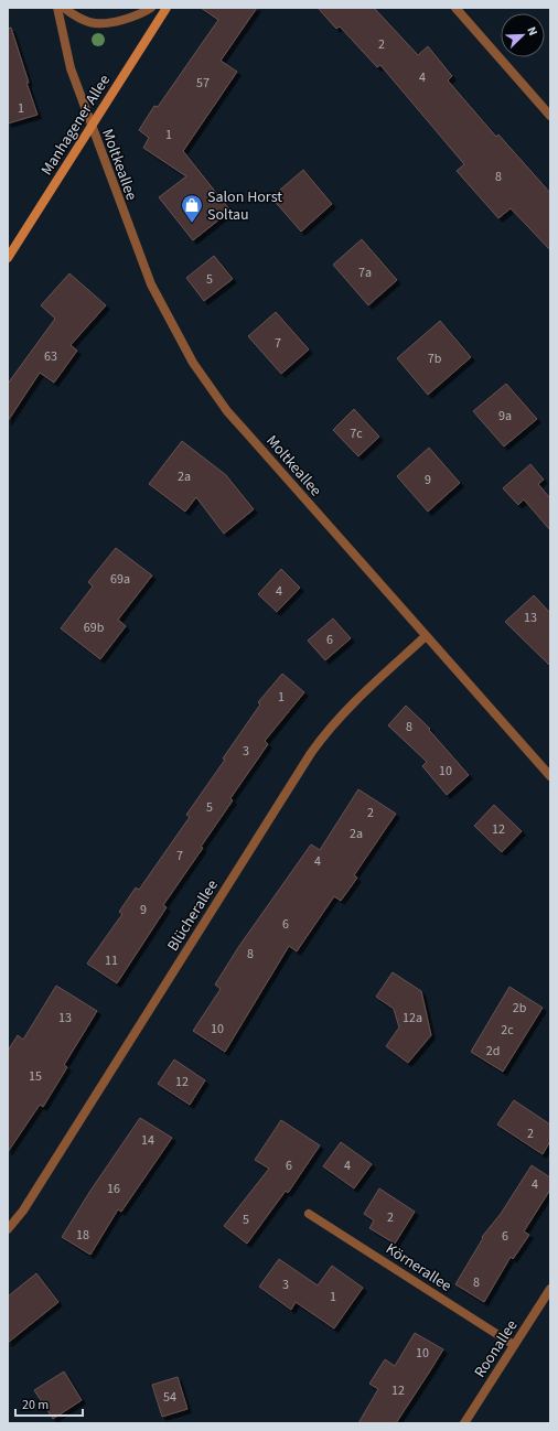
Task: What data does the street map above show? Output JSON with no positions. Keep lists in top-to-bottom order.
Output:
{
  "streets": {
    "main road": ["Manhagener Allee"],
    "street": [
      "Moltkeallee",
      "Blücherallee",
      "Körnerallee",
      "Roonallee"
    ]
  },
  "crossings": [
    ["Manhagener Allee", "Moltkeallee"],
    ["Moltkeallee", "Blücherallee"],
    ["Körnerallee", "Roonallee"]
  ],
  "places": {
    "shop": ["Salon Horst Soltau"]
  },
  "house_numbers": [
    "2",
    "4",
    "57",
    "1",
    "1",
    "8",
    "7a",
    "5",
    "7",
    "63",
    "7b",
    "9a",
    "7c",
    "2a",
    "9",
    "69a",
    "4",
    "13",
    "69b",
    "6",
    "1",
    "8",
    "3",
    "10",
    "5",
    "2",
    "12",
    "2a",
    "7",
    "4",
    "9",
    "6",
    "8",
    "11",
    "2b",
    "13",
    "12a",
    "10",
    "2c",
    "2d",
    "15",
    "12",
    "2",
    "14",
    "6",
    "4",
    "4",
    "16",
    "2",
    "5",
    "18",
    "6",
    "8",
    "3",
    "1",
    "10",
    "12",
    "54"
  ],
  "scale_bar": "20 m",
  "north": "top right"
}
